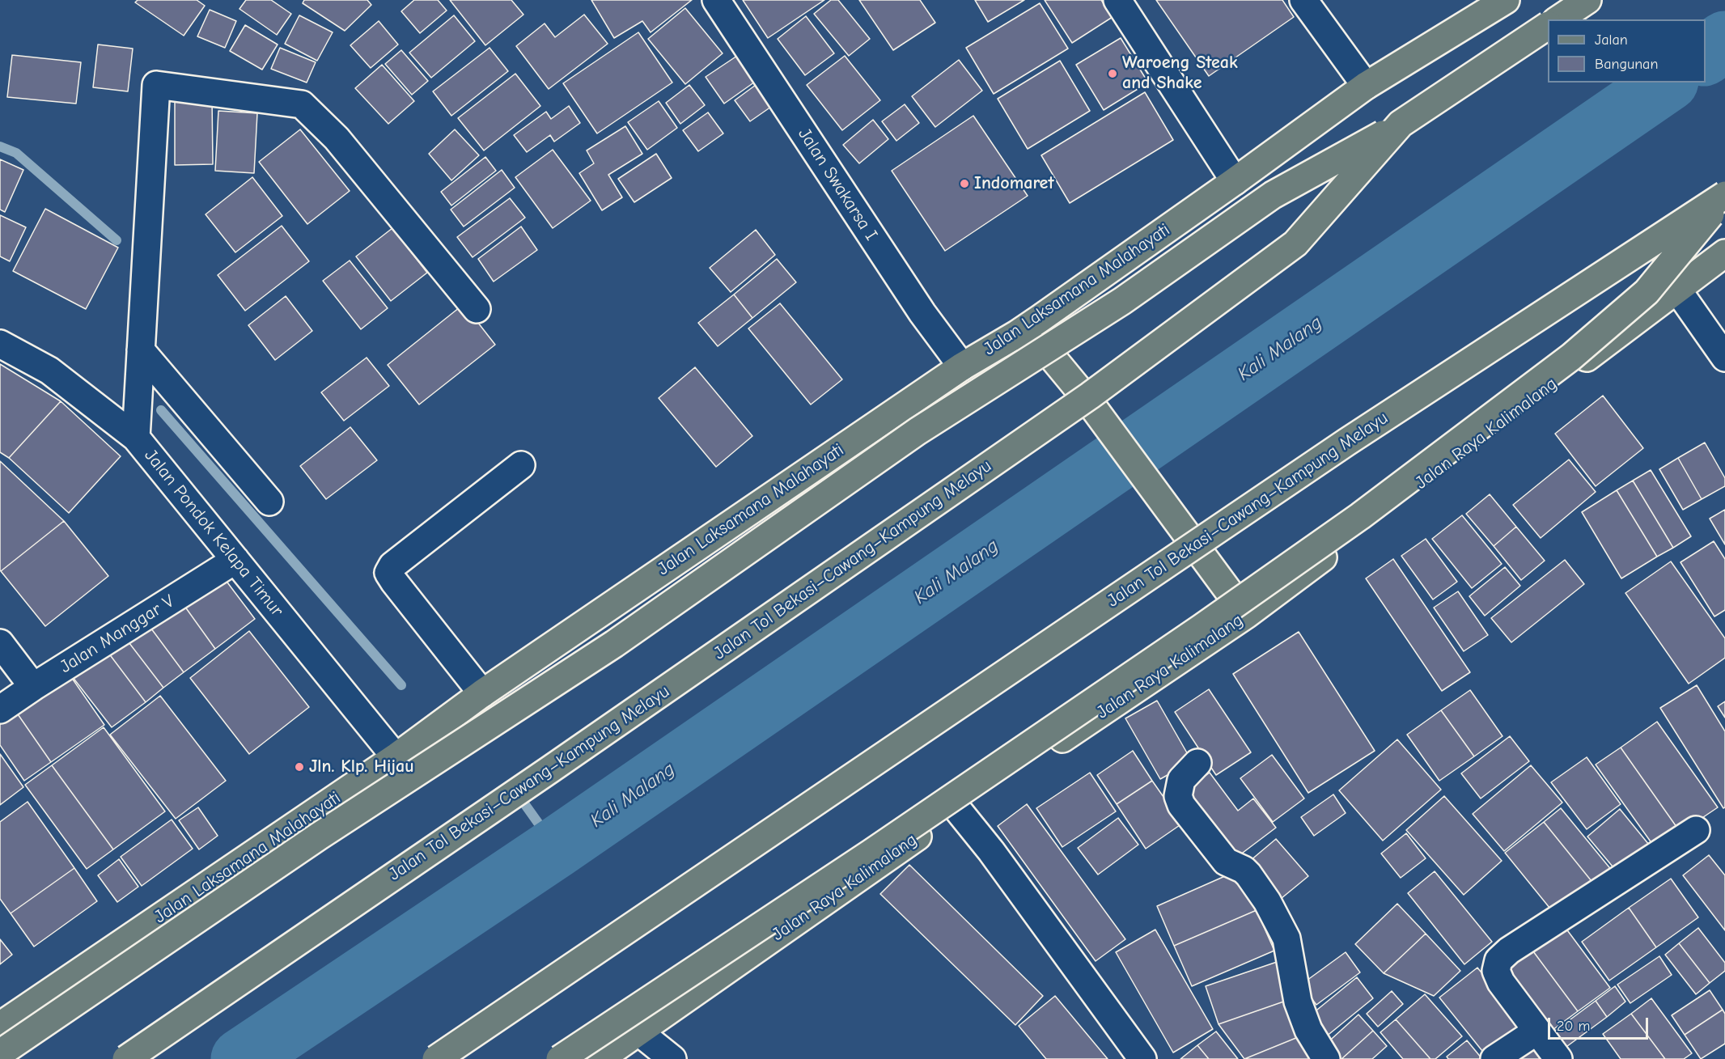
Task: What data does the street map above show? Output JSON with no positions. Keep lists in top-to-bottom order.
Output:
{
  "streets": {
    "main road": ["Jalan Laksamana Malahayati", "Jalan Raya Kalimalang", "Jalan Tol Bekasi–Cawang–Kampung Melayu"],
    "street": ["Jalan Swakarsa I", "Jalan Pondok Kelapa Timur", "Jalan Manggar V"]
  },
  "crossings": [
    ["Jalan Swakarsa I", "Jalan Laksamana Malahayati"],
    ["Jalan Laksamana Malahayati", "Jalan Pondok Kelapa Timur"],
    ["Jalan Pondok Kelapa Timur", "Jalan Manggar V"]
  ],
  "water": ["Kali Malang"],
  "places": ["Waroeng Steak and Shake", "Indomaret", "Jln. Klp. Hijau"],
  "legend": ["Jalan", "Bangunan"],
  "scale_bar": "20 m"
}
